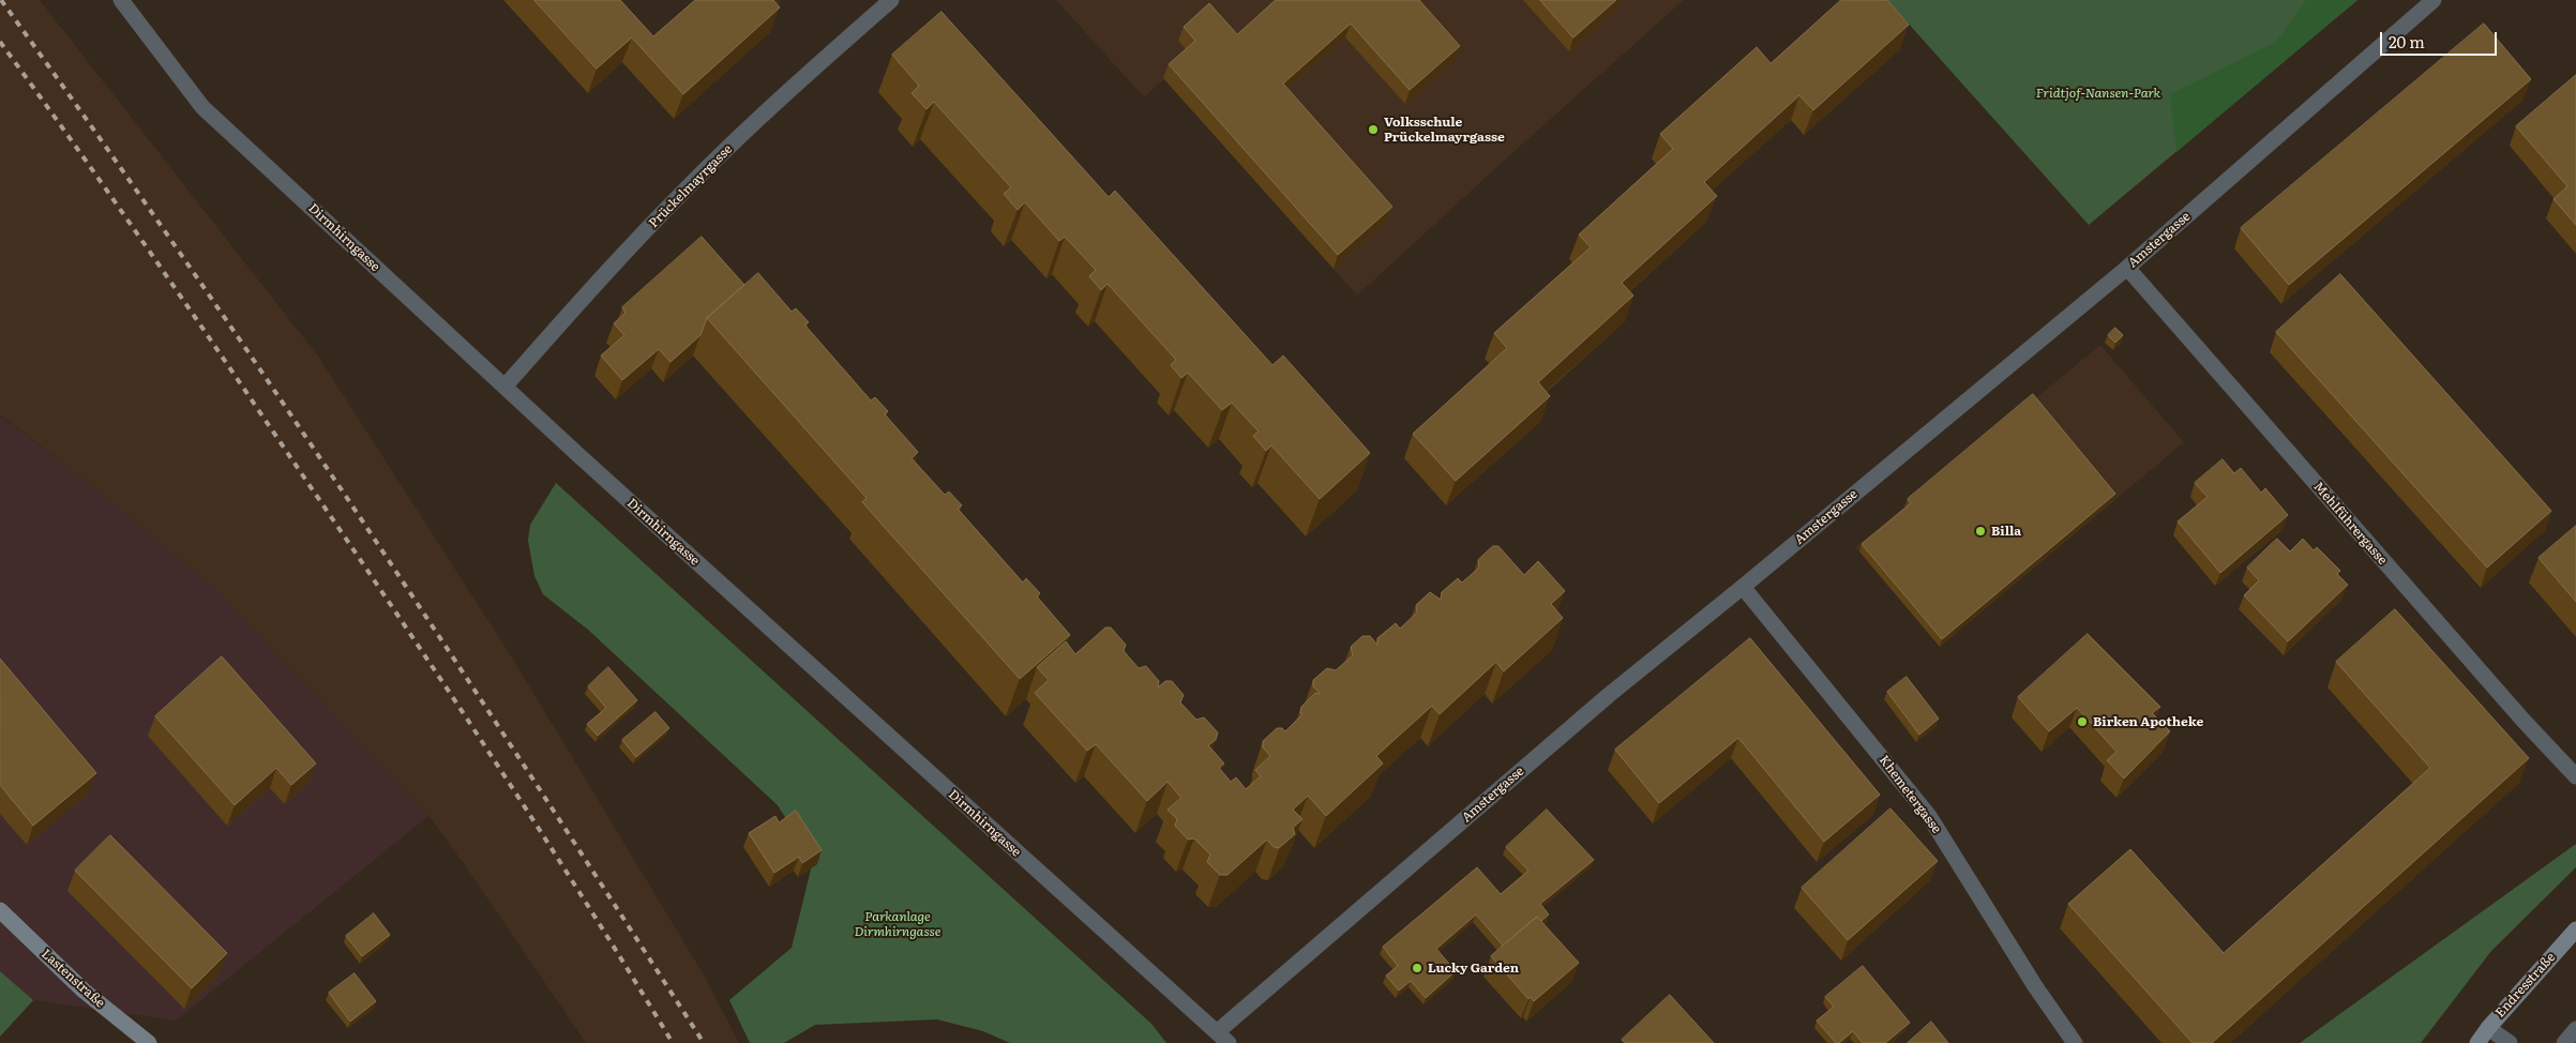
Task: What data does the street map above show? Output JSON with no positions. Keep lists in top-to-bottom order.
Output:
{
  "streets": {
    "street": [
      "Prückelmayrgasse",
      "Dirmhirngasse",
      "Amstergasse",
      "Mehlführergasse",
      "Khemetergasse",
      "Lastenstraße",
      "Endresstraße"
    ]
  },
  "crossings": [
    ["Prückelmayrgasse", "Dirmhirngasse"],
    ["Dirmhirngasse", "Amstergasse"],
    ["Amstergasse", "Mehlführergasse"],
    ["Amstergasse", "Khemetergasse"]
  ],
  "parks": ["Fridtjof-Nansen-Park", "Parkanlage Dirmhirngasse"],
  "places": [
    "Volksschule Prückelmayrgasse",
    "Billa",
    "Birken Apotheke",
    "Lucky Garden"
  ],
  "scale_bar": "20 m"
}
